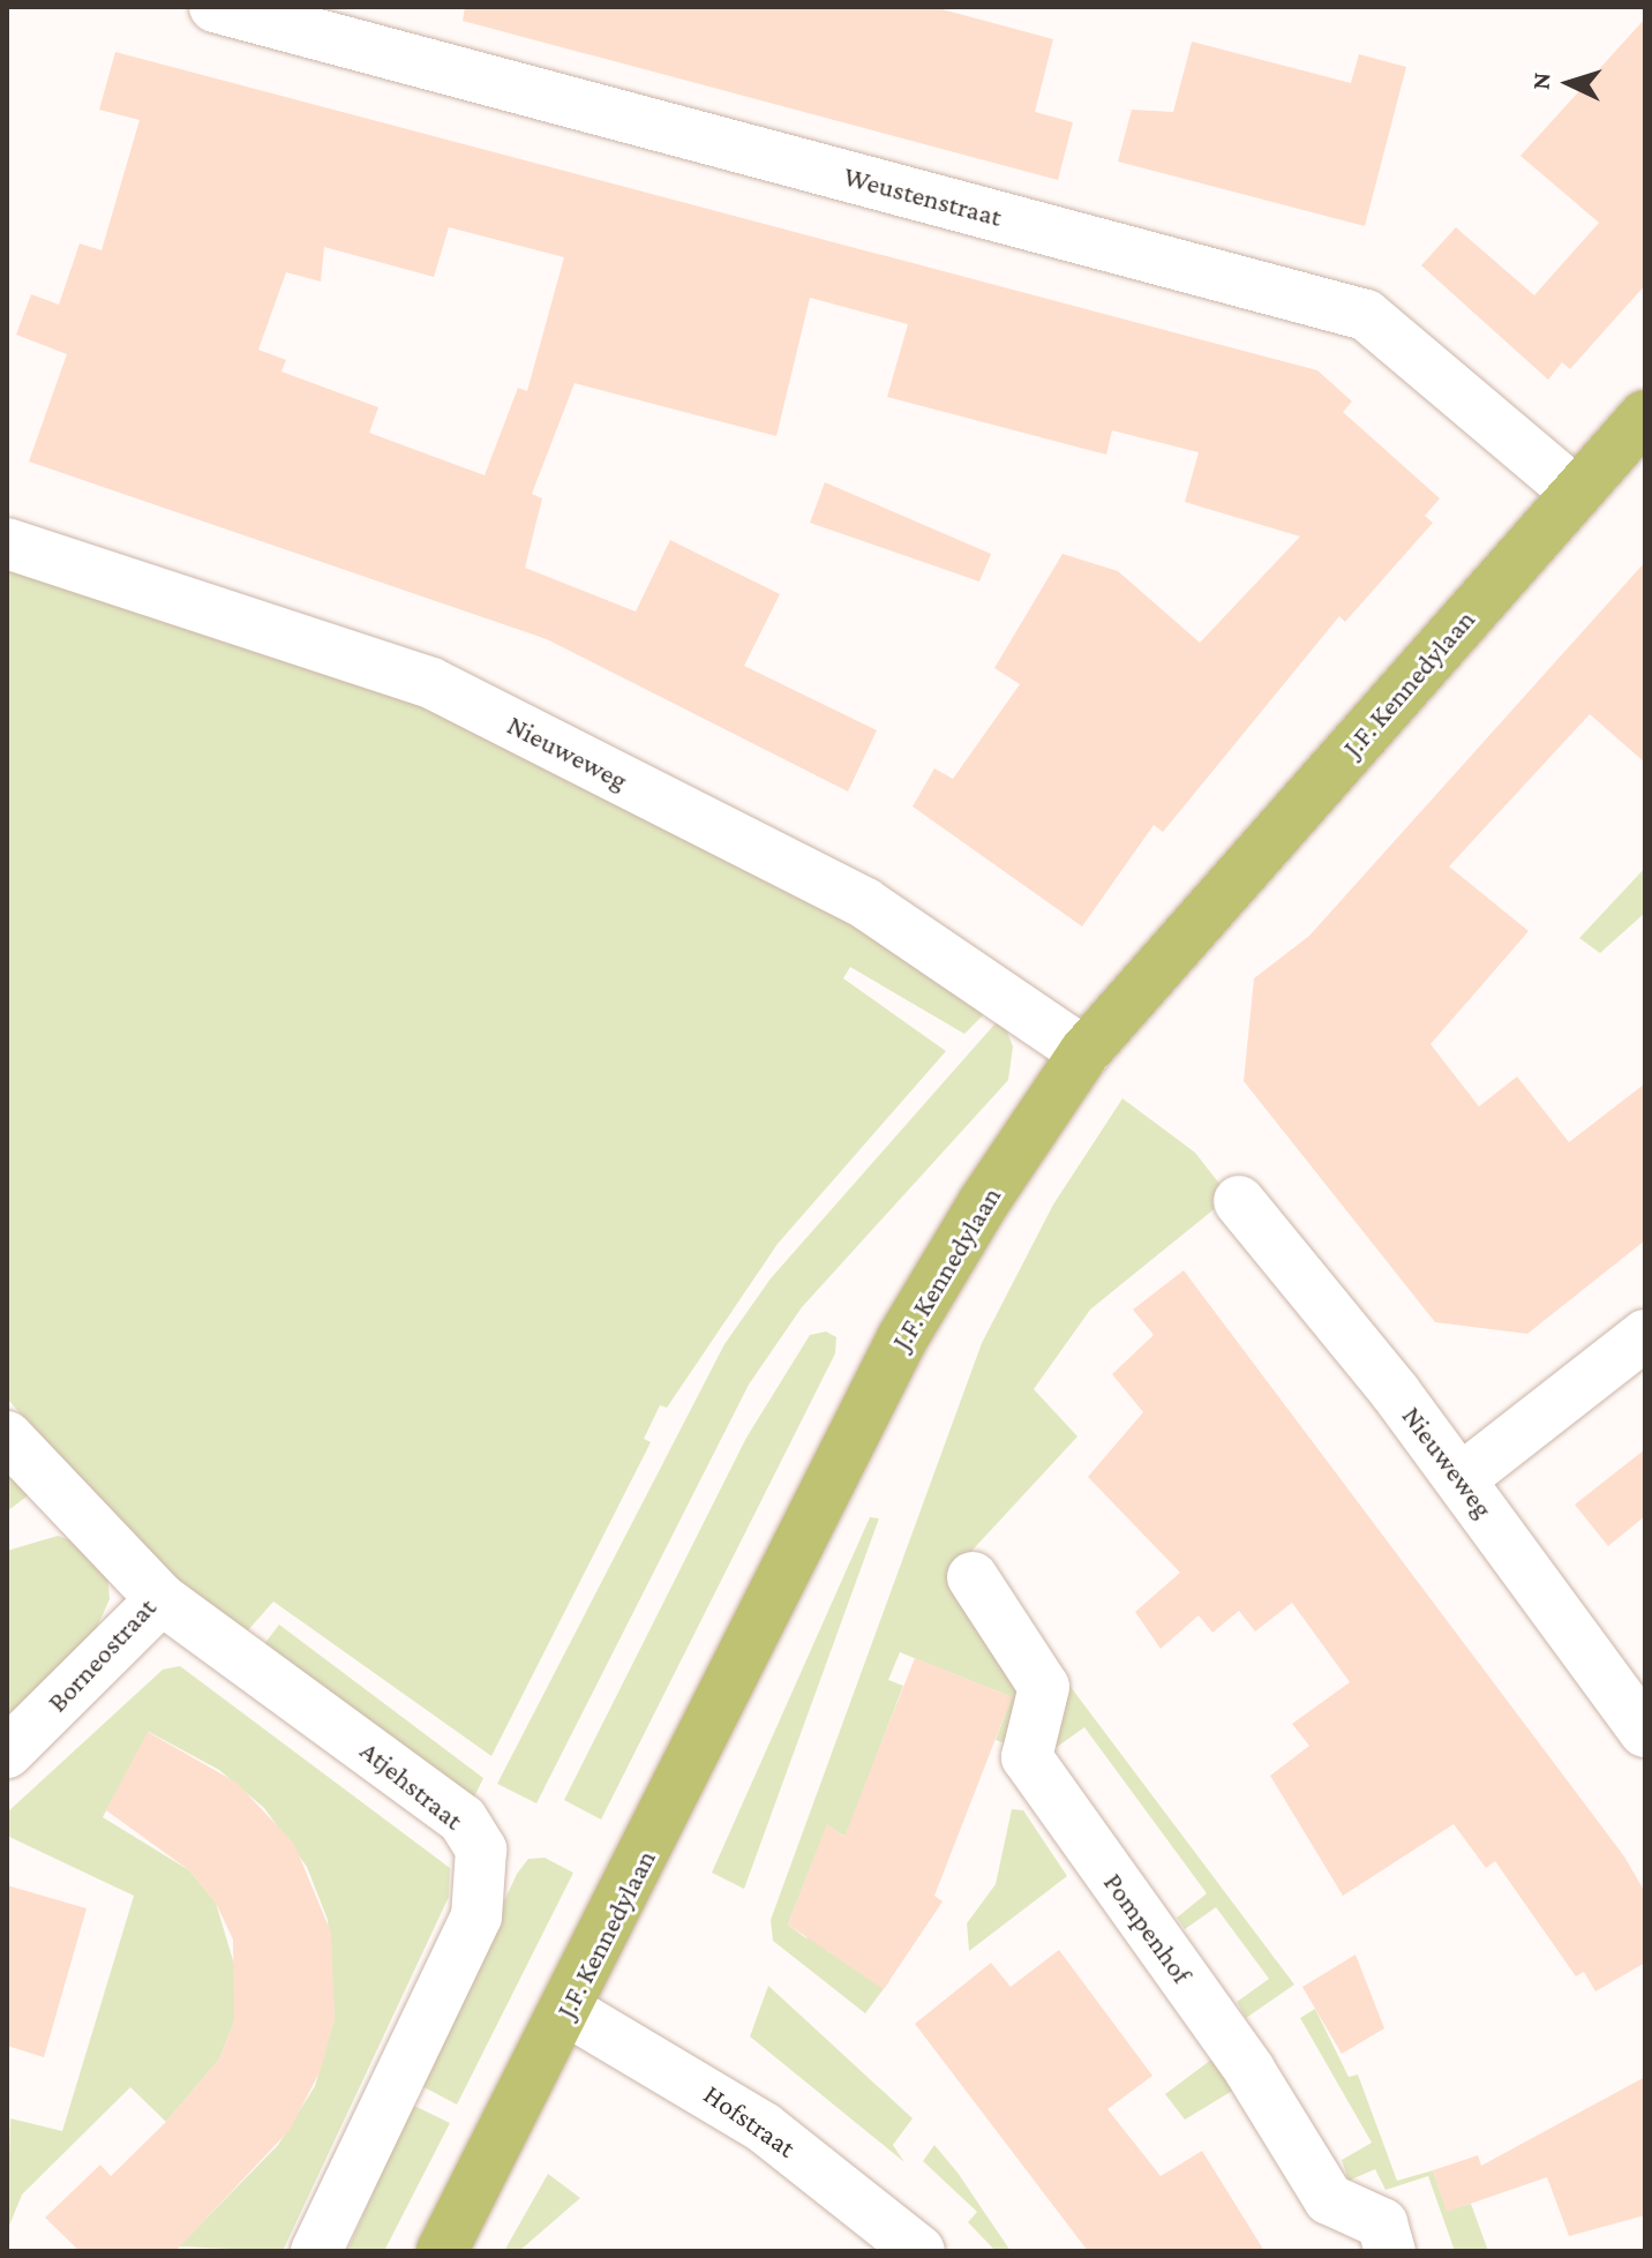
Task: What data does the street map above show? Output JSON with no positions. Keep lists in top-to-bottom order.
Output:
{
  "streets": {
    "main road": ["J.F. Kennedylaan"],
    "street": [
      "Weustenstraat",
      "Nieuweweg",
      "Borneostraat",
      "Atjehstraat",
      "Pompenhof",
      "Hofstraat"
    ]
  },
  "crossings": [
    ["Weustenstraat", "J.F. Kennedylaan"],
    ["J.F. Kennedylaan", "Nieuweweg"],
    ["J.F. Kennedylaan", "Hofstraat"],
    ["Borneostraat", "Atjehstraat"]
  ],
  "north": "left"
}
